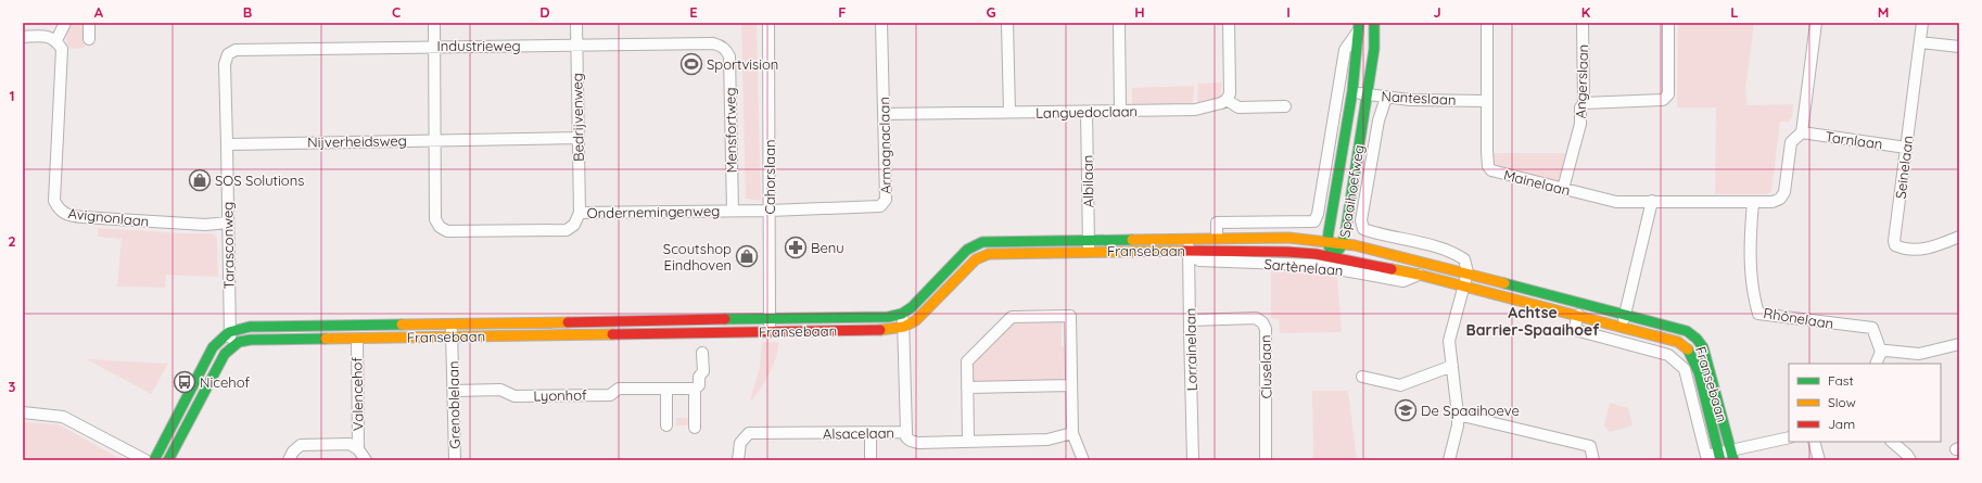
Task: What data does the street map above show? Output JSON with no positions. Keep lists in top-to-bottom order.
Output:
{
  "streets": {
    "street": [
      "Industrieweg",
      "Angerslaan",
      "Nanteslaan",
      "Languedoclaan",
      "Bedrijvenweg",
      "Mensfortweg",
      "Tarnlaan",
      "Nijverheidsweg",
      "Armagnaclaan",
      "Seinelaan",
      "Cahorslaan",
      "Albilaan",
      "Mainelaan",
      "Spaaihoefweg",
      "Ondernemingenweg",
      "Avignonlaan",
      "Tarasconweg",
      "Fransebaan",
      "Sartènelaan",
      "Rhônelaan",
      "Lorrainelaan",
      "Cluselaan",
      "Valencehof",
      "Lyonhof",
      "Grenoblelaan",
      "Alsacelaan"
    ]
  },
  "crossings": [
    ["Industrieweg", "Bedrijvenweg"],
    ["Industrieweg", "Mensfortweg"],
    ["Industrieweg", "Nijverheidsweg"],
    ["Industrieweg", "Ondernemingenweg"],
    ["Industrieweg", "Tarasconweg"],
    ["Angerslaan", "Mainelaan"],
    ["Nanteslaan", "Mainelaan"],
    ["Nanteslaan", "Spaaihoefweg"],
    ["Languedoclaan", "Armagnaclaan"],
    ["Languedoclaan", "Albilaan"],
    ["Bedrijvenweg", "Nijverheidsweg"],
    ["Bedrijvenweg", "Ondernemingenweg"],
    ["Mensfortweg", "Ondernemingenweg"],
    ["Tarnlaan", "Seinelaan"],
    ["Tarnlaan", "Mainelaan"],
    ["Nijverheidsweg", "Ondernemingenweg"],
    ["Nijverheidsweg", "Tarasconweg"],
    ["Armagnaclaan", "Cahorslaan"],
    ["Armagnaclaan", "Ondernemingenweg"],
    ["Cahorslaan", "Ondernemingenweg"],
    ["Cahorslaan", "Fransebaan"],
    ["Albilaan", "Fransebaan"],
    ["Mainelaan", "Rhônelaan"],
    ["Spaaihoefweg", "Fransebaan"],
    ["Avignonlaan", "Tarasconweg"],
    ["Tarasconweg", "Fransebaan"],
    ["Fransebaan", "Sartènelaan"],
    ["Fransebaan", "Lorrainelaan"],
    ["Fransebaan", "Valencehof"],
    ["Fransebaan", "Grenoblelaan"],
    ["Fransebaan", "Alsacelaan"],
    ["Sartènelaan", "Lorrainelaan"],
    ["Lorrainelaan", "Cluselaan"],
    ["Lyonhof", "Grenoblelaan"]
  ],
  "districts": ["Achtse Barrier-Spaaihoef"],
  "places": {
    "sports": ["Sportvision"],
    "shop": ["SOS Solutions", "Scoutshop Eindhoven"],
    "pharmacy": ["Benu"],
    "bus stop": ["Nicehof"],
    "school or university": ["De Spaaihoeve"]
  },
  "legend": ["Fast", "Slow", "Jam"],
  "grid": {
    "columns": [
      "A",
      "B",
      "C",
      "D",
      "E",
      "F",
      "G",
      "H",
      "I",
      "J",
      "K",
      "L",
      "M"
    ],
    "rows": ["1", "2", "3"]
  }
}
